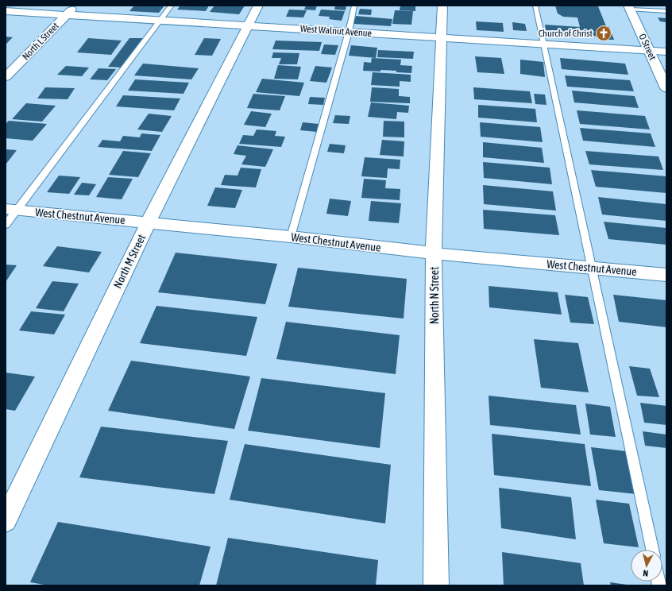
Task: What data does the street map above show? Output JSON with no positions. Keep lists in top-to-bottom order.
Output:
{
  "streets": {
    "street": [
      "West Walnut Avenue",
      "North L Street",
      "O Street",
      "West Chestnut Avenue",
      "North M Street",
      "North N Street"
    ]
  },
  "crossings": [
    ["West Walnut Avenue", "North L Street"],
    ["West Walnut Avenue", "O Street"],
    ["West Walnut Avenue", "North M Street"],
    ["West Walnut Avenue", "North N Street"],
    ["West Chestnut Avenue", "North M Street"],
    ["West Chestnut Avenue", "North N Street"]
  ],
  "places": {
    "church": ["Church of Christ"]
  },
  "north": "bottom"
}
